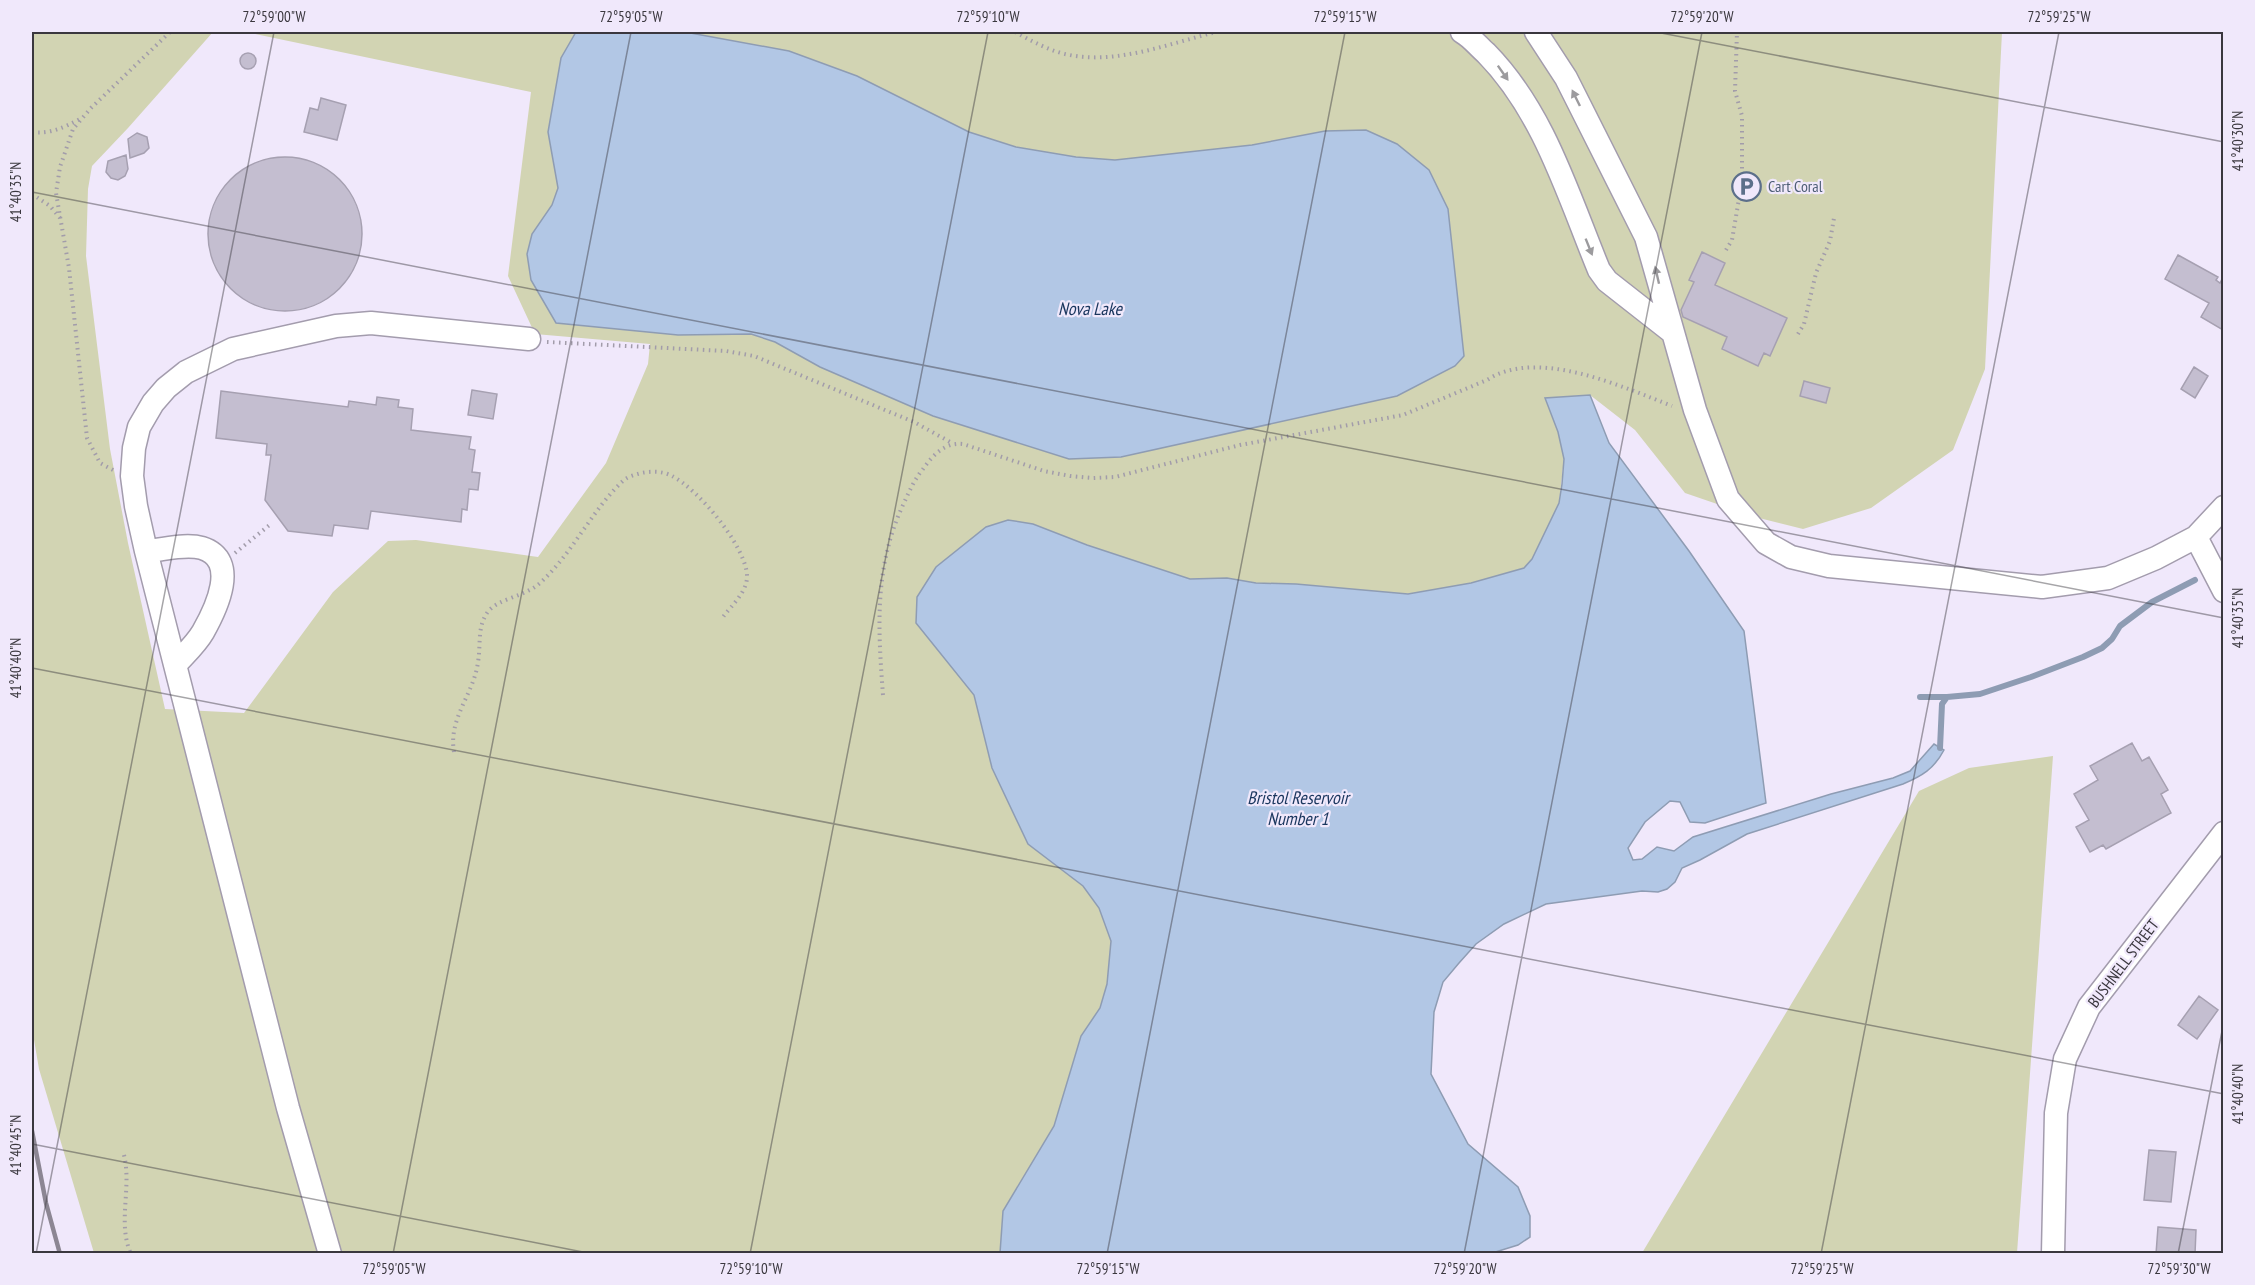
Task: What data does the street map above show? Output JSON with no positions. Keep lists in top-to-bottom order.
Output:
{
  "streets": {
    "street": ["BUSHNELL STREET"]
  },
  "water": ["Nova Lake", "Bristol Reservoir Number 1"],
  "places": {
    "parking": ["Cart Coral"]
  },
  "coordinates": [
    "72°59'00\"W",
    "72°59'05\"W",
    "72°59'10\"W",
    "72°59'15\"W",
    "72°59'20\"W",
    "72°59'25\"W",
    "41°40'30\"N",
    "41°40'35\"N",
    "41°40'40\"N",
    "41°40'45\"N",
    "72°59'30\"W"
  ]
}
